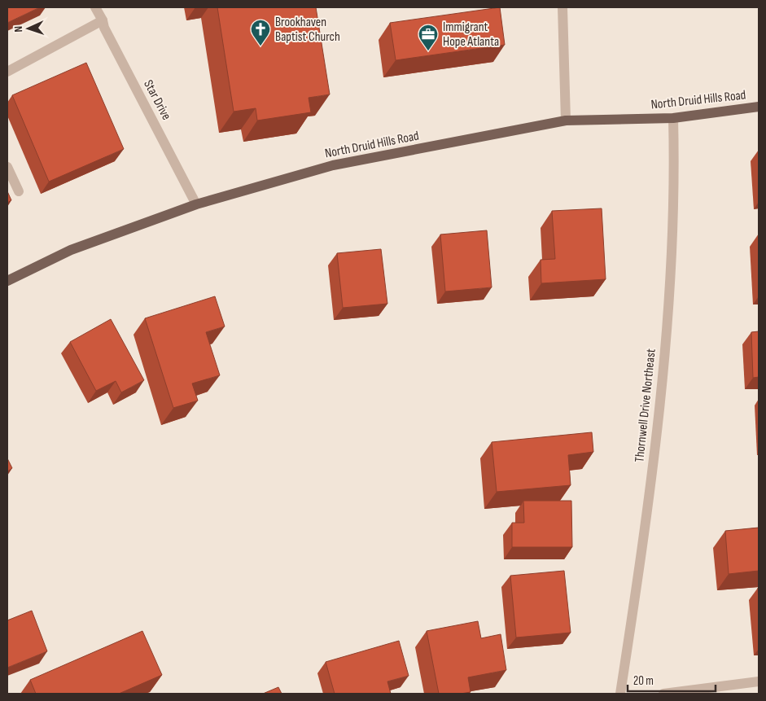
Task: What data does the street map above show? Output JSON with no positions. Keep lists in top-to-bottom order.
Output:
{
  "streets": {
    "main road": ["North Druid Hills Road"],
    "street": ["Star Drive", "Thornwell Drive Northeast"]
  },
  "crossings": [
    ["Star Drive", "North Druid Hills Road"],
    ["North Druid Hills Road", "Thornwell Drive Northeast"]
  ],
  "places": {
    "church": ["Brookhaven Baptist Church"],
    "office": ["Immigrant Hope Atlanta"]
  },
  "scale_bar": "20 m",
  "north": "left"
}
